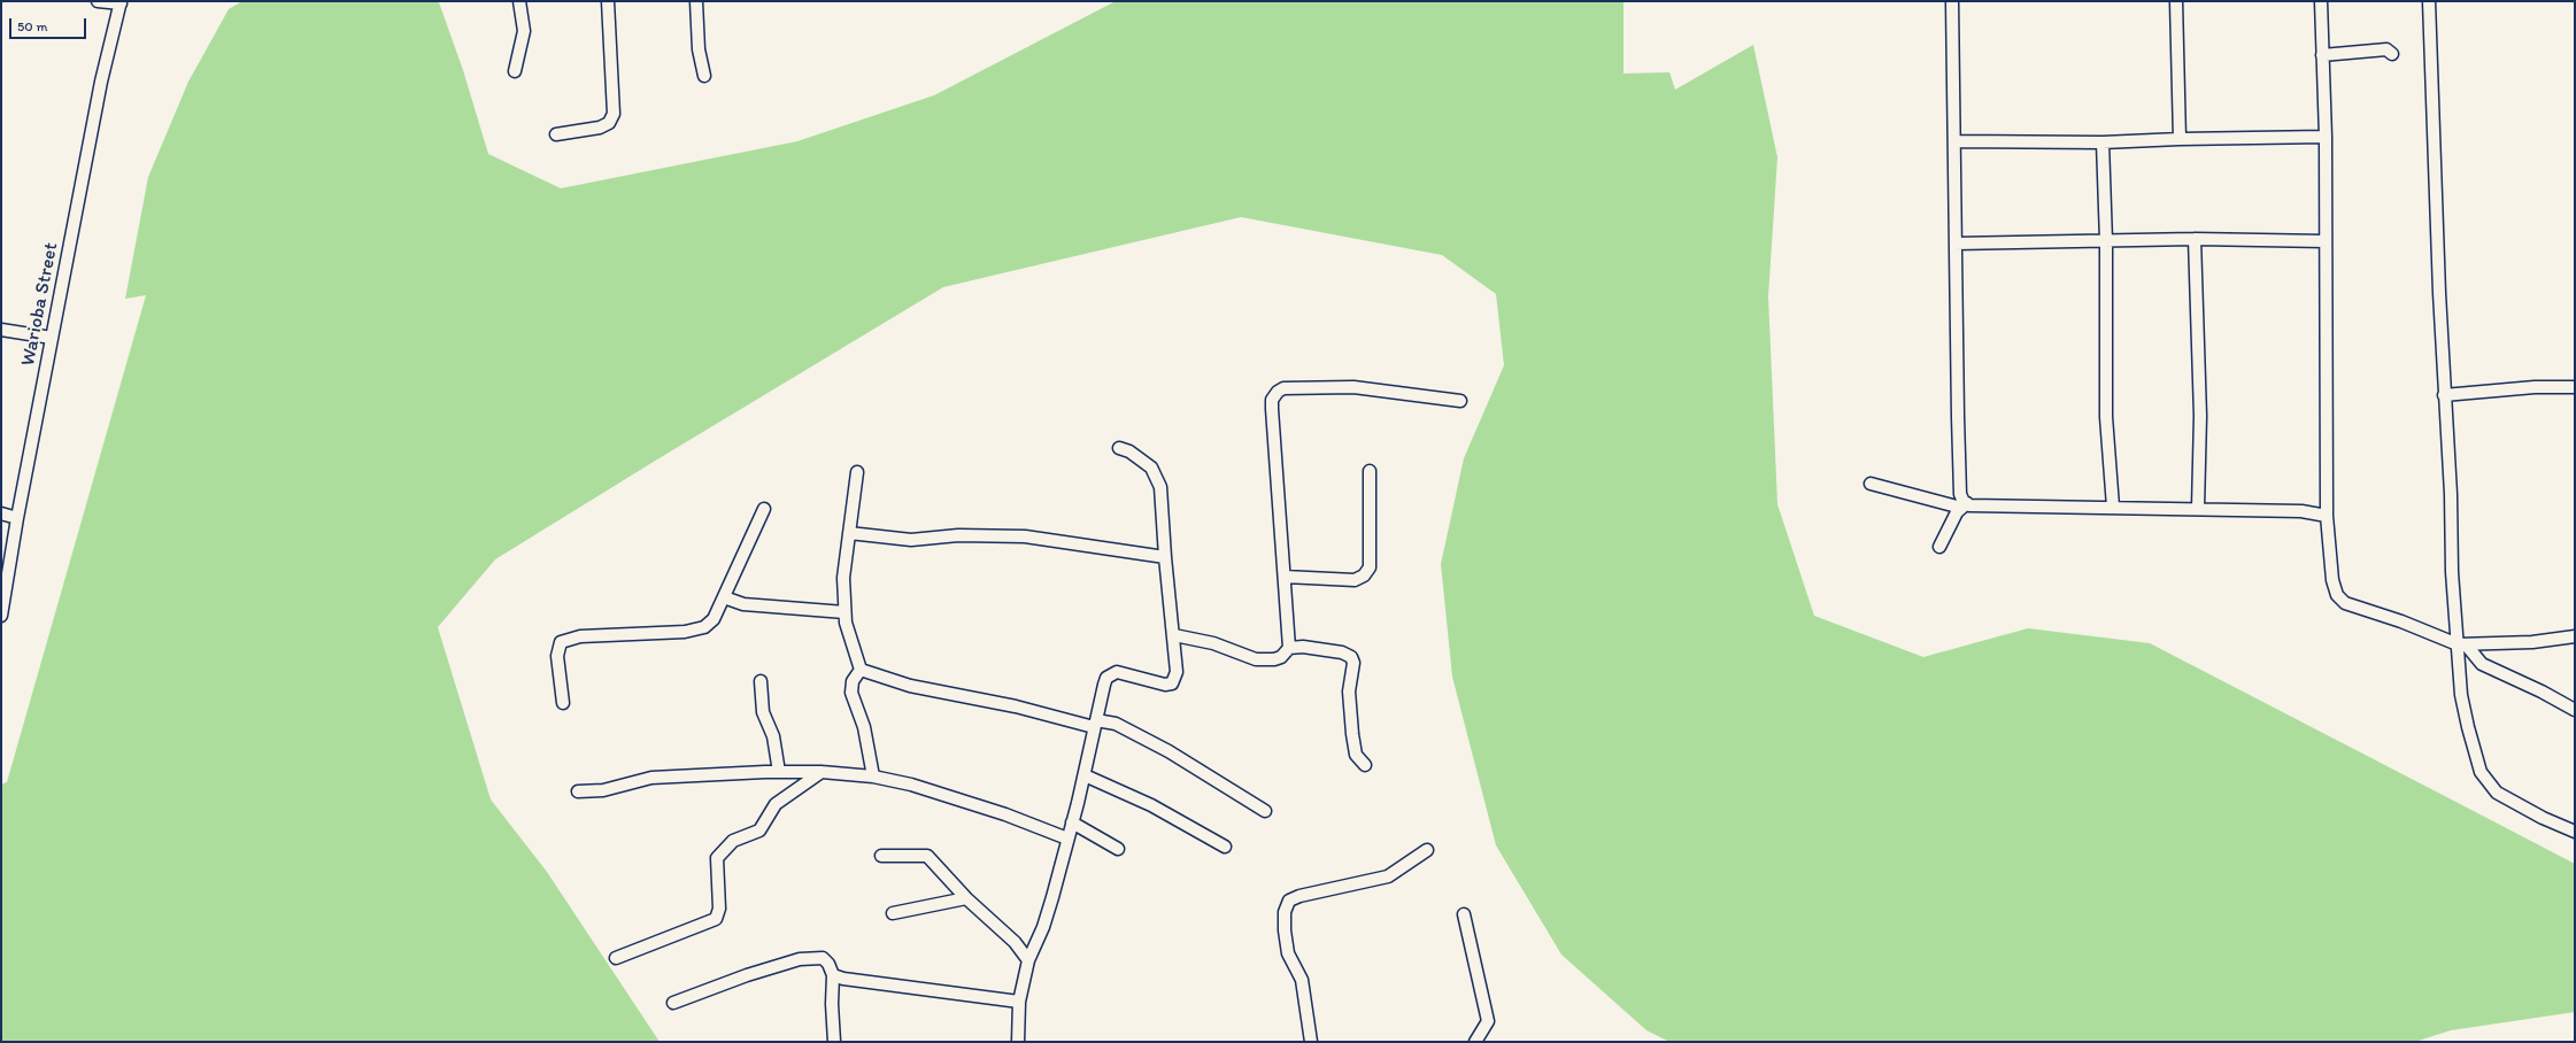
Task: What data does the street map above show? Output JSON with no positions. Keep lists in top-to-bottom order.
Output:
{
  "streets": {
    "street": ["Warioba Street"]
  },
  "scale_bar": "50 m"
}
